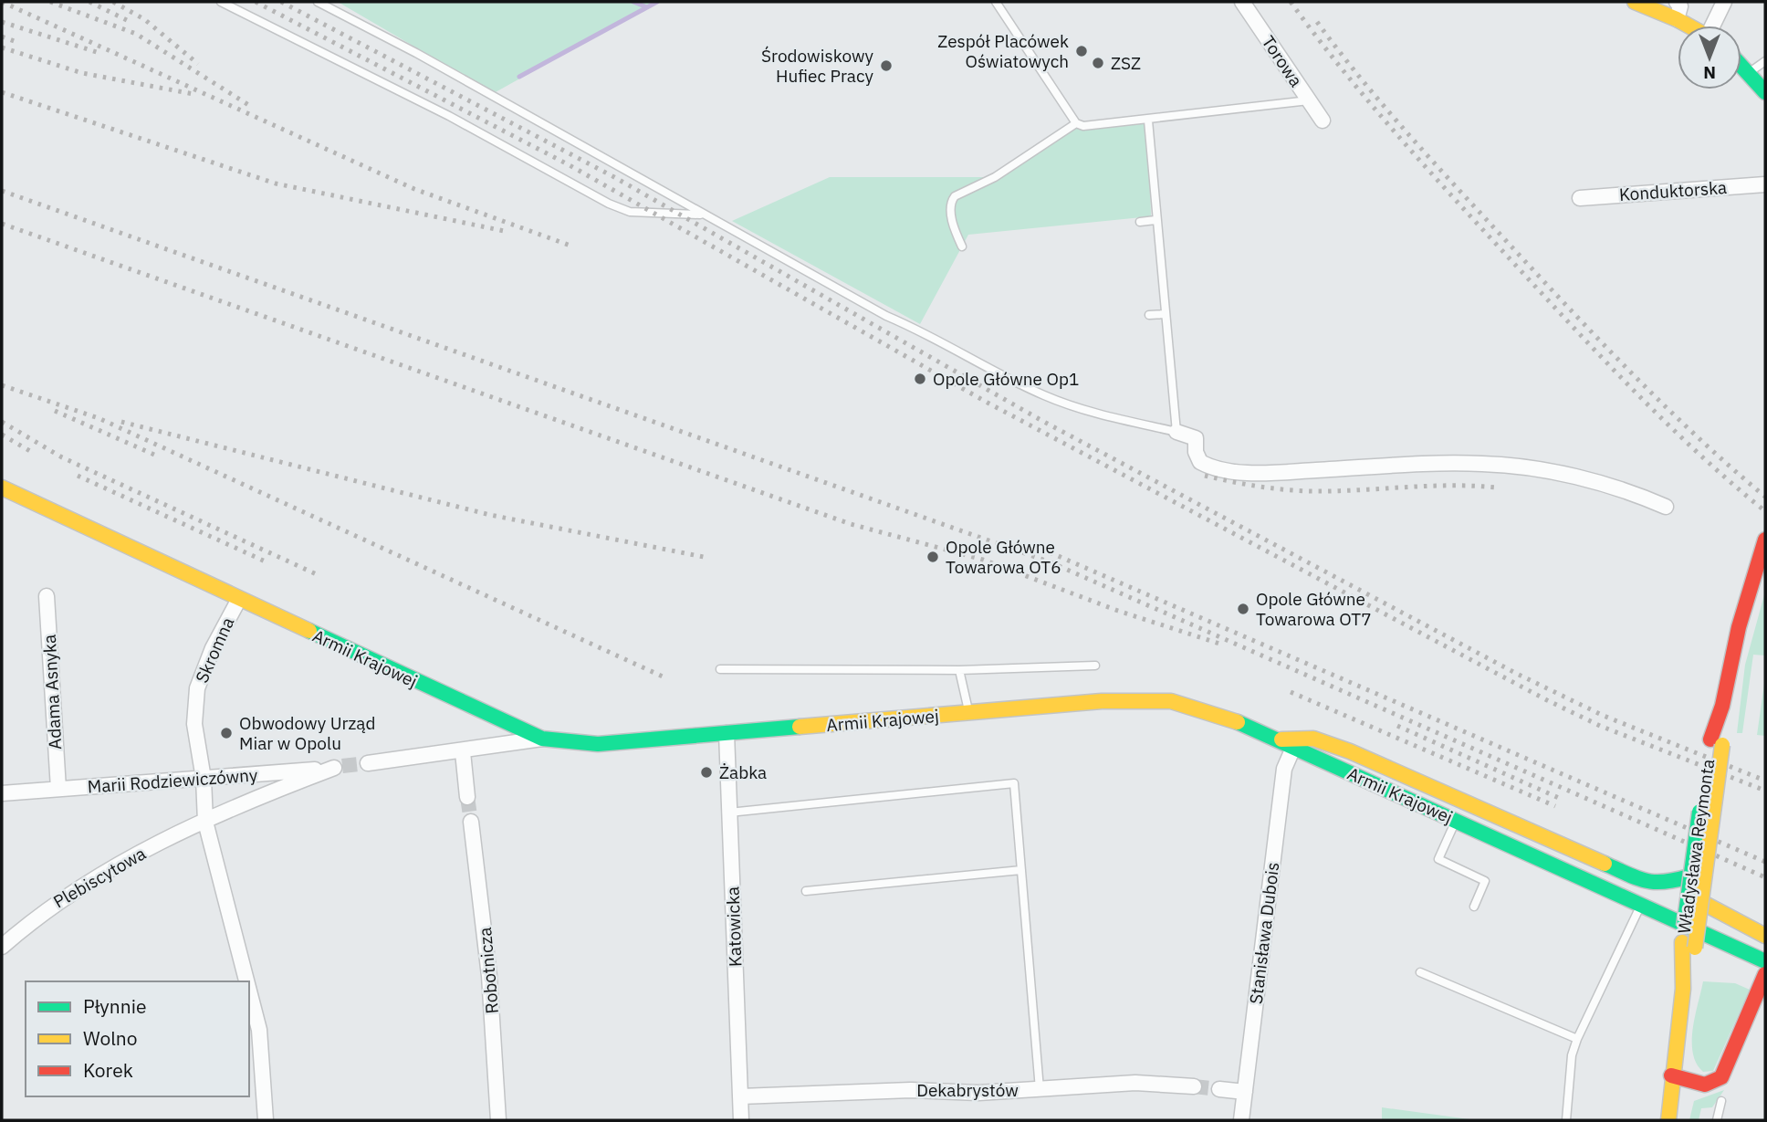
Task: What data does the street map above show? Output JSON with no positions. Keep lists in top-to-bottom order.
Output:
{
  "streets": {
    "street": [
      "Torowa",
      "Konduktorska",
      "Skromna",
      "Armii Krajowej",
      "Adama Asnyka",
      "Marii Rodziewiczówny",
      "Władysława Reymonta",
      "Plebiscytowa",
      "Katowicka",
      "Stanisława Dubois",
      "Robotnicza",
      "Dekabrystów"
    ]
  },
  "crossings": [
    ["Skromna", "Armii Krajowej"],
    ["Skromna", "Marii Rodziewiczówny"],
    ["Armii Krajowej", "Katowicka"],
    ["Armii Krajowej", "Stanisława Dubois"],
    ["Adama Asnyka", "Marii Rodziewiczówny"],
    ["Marii Rodziewiczówny", "Plebiscytowa"],
    ["Katowicka", "Dekabrystów"]
  ],
  "places": [
    "Zespół Placówek Oświatowych",
    "ZSZ",
    "Środowiskowy Hufiec Pracy",
    "Opole Główne Op1",
    "Opole Główne Towarowa OT6",
    "Opole Główne Towarowa OT7",
    "Obwodowy Urząd Miar w Opolu",
    "Żabka"
  ],
  "legend": ["Płynnie", "Wolno", "Korek"],
  "north": "bottom"
}
